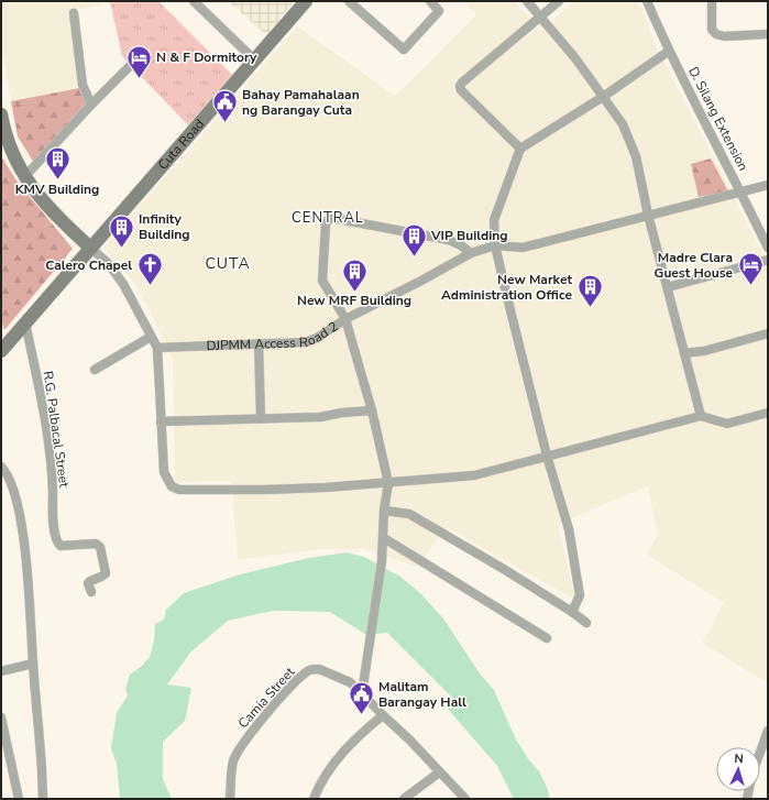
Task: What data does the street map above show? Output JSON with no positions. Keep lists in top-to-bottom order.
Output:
{
  "streets": {
    "street": [
      "D. Silang Extension",
      "Cuta Road",
      "DJPMM Access Road 2",
      "R.G. Palbacal Street",
      "Camia Street"
    ]
  },
  "crossings": [
    ["D. Silang Extension", "DJPMM Access Road 2"],
    ["Cuta Road", "R.G. Palbacal Street"]
  ],
  "districts": ["CENTRAL", "CUTA"],
  "places": {
    "hotel": ["N & F Dormitory", "Madre Clara Guest House"],
    "public building": ["Bahay Pamahalaan ng Barangay Cuta", "Malitam Barangay Hall"],
    "building": [
      "KMV Building",
      "Infinity Building",
      "VIP Building",
      "New MRF Building",
      "New Market Administration Office"
    ],
    "church": ["Calero Chapel"]
  },
  "north": "top"
}
